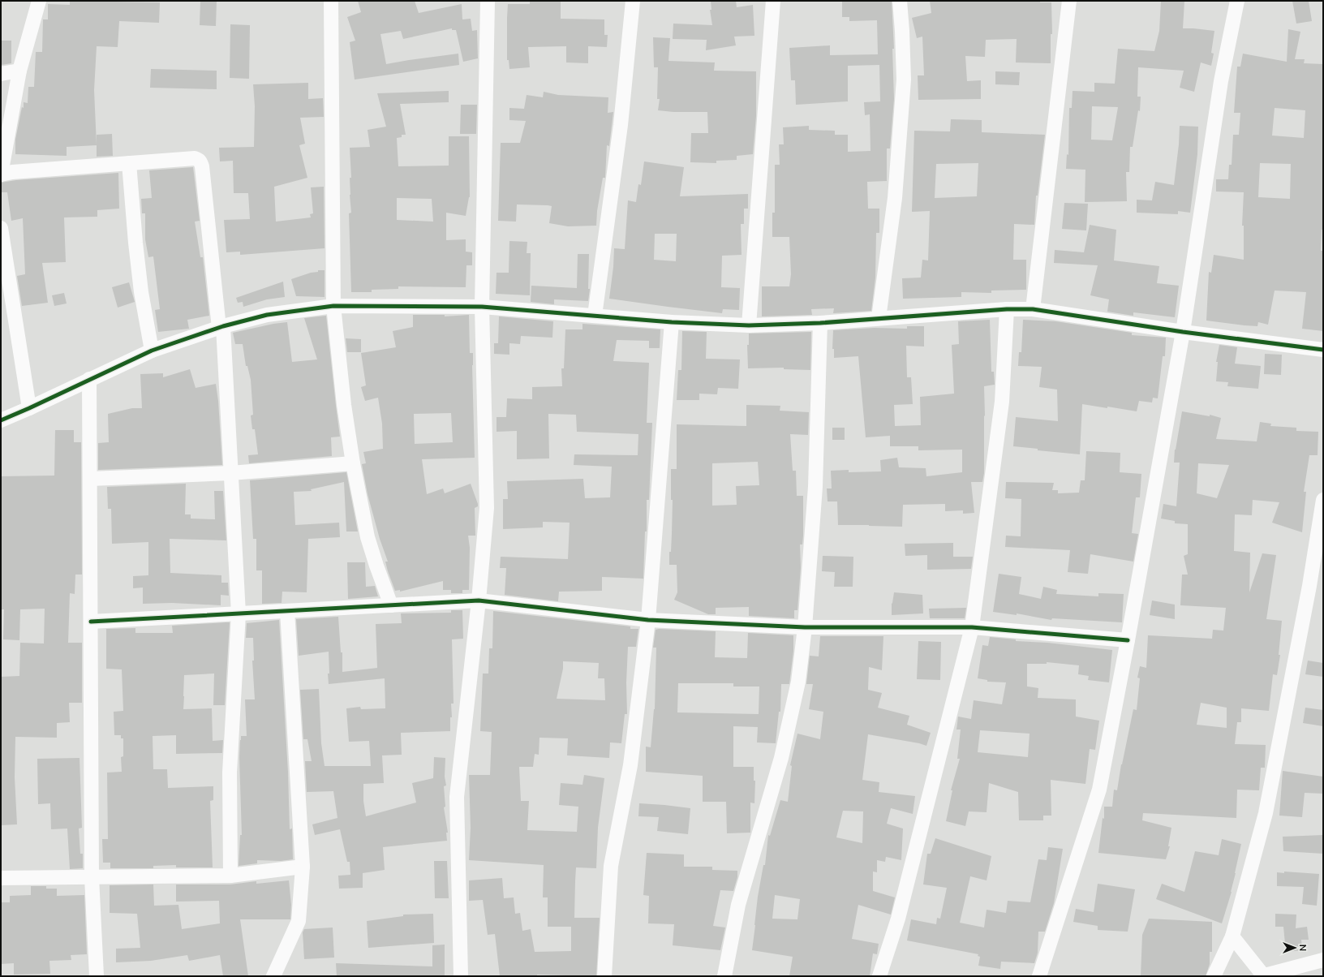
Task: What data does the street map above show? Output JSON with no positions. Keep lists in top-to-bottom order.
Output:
{
  "north": "right"
}
